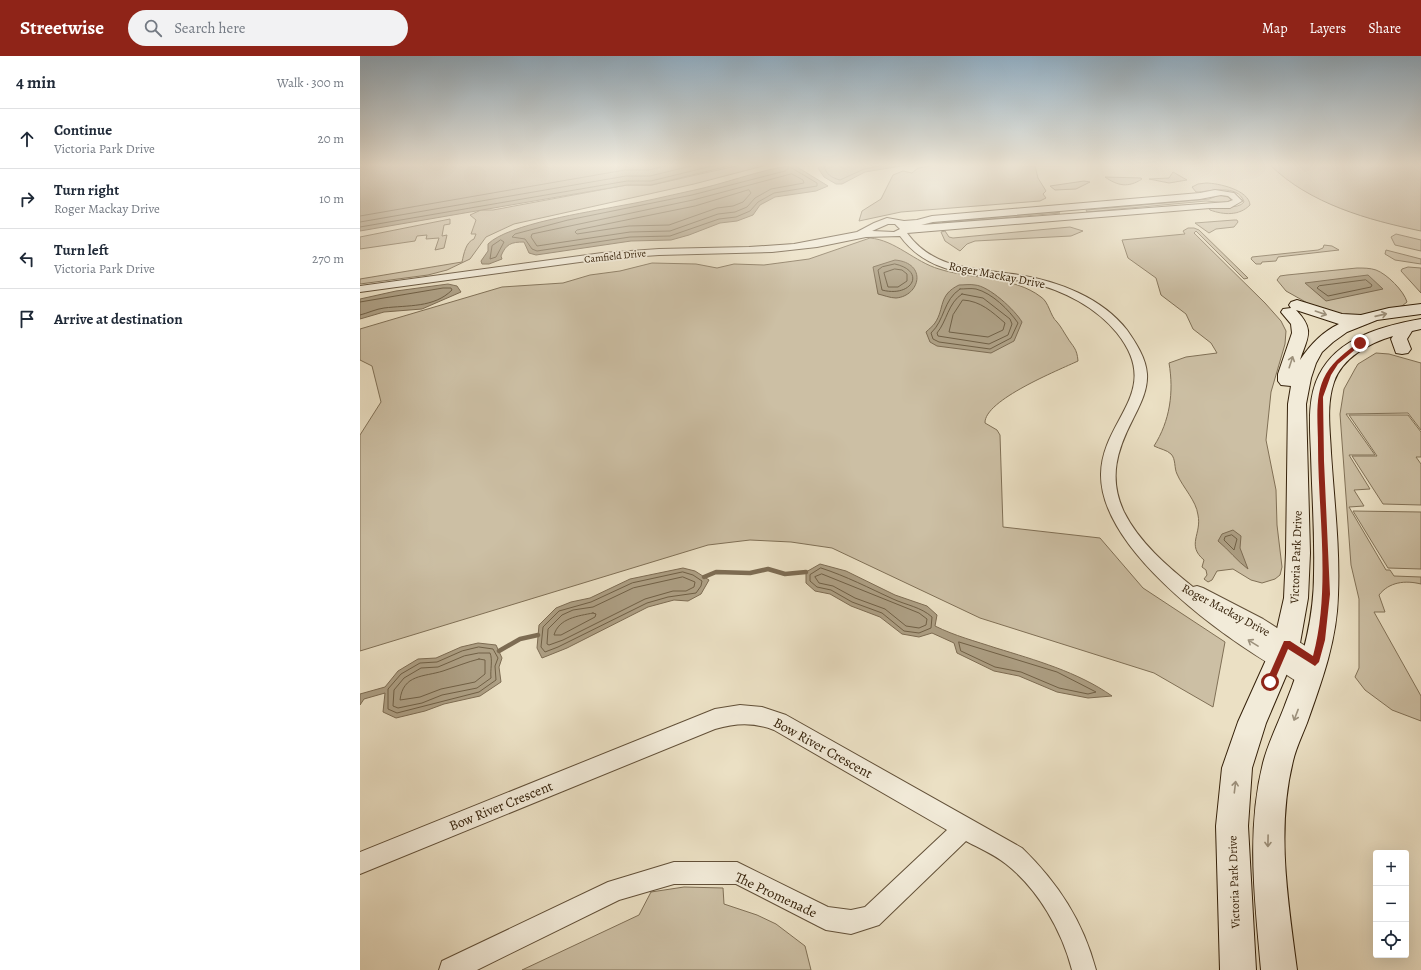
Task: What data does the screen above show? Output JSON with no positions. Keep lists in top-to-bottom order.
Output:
{
  "streets": {
    "street": [
      "Camfield Drive",
      "Roger Mackay Drive",
      "Victoria Park Drive",
      "Bow River Crescent",
      "The Promenade"
    ]
  },
  "crossings": [
    ["Roger Mackay Drive", "Victoria Park Drive"],
    ["Bow River Crescent", "The Promenade"]
  ],
  "page": {
    "header": "Streetwise",
    "search": "Search here",
    "nav": ["Map", "Layers", "Share"],
    "heading": ["4 min", "Walk · 300 m"],
    "list": [
      ["Continue", "Victoria Park Drive", "20 m"],
      ["Turn right", "Roger Mackay Drive", "10 m"],
      ["Turn left", "Victoria Park Drive", "270 m"],
      "Arrive at destination"
    ],
    "map_buttons": ["+", "−"]
  }
}
